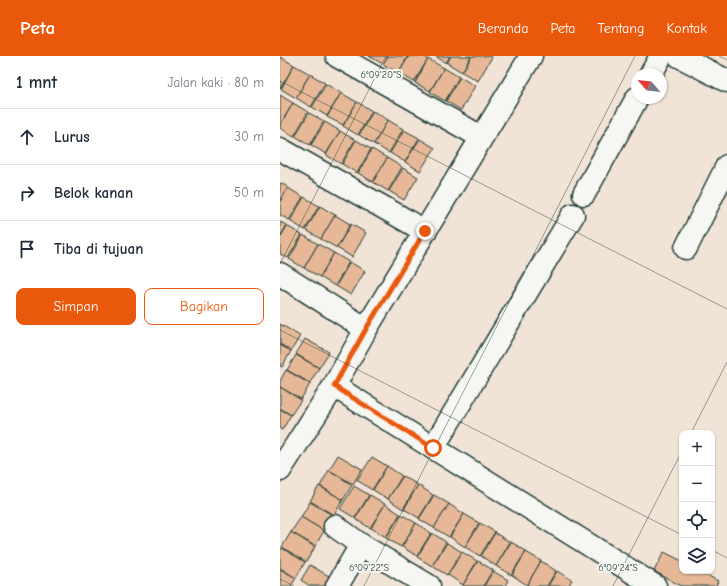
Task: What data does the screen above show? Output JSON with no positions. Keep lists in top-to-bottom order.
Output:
{
  "north": "top left",
  "page": {
    "header": "Peta",
    "nav": [
      "Beranda",
      "Peta",
      "Tentang",
      "Kontak"
    ],
    "heading": ["1 mnt", "Jalan kaki · 80 m"],
    "list": [
      ["Lurus", "30 m"],
      ["Belok kanan", "50 m"],
      "Tiba di tujuan"
    ],
    "buttons": ["Simpan", "Bagikan"],
    "map_buttons": ["+", "−"]
  },
  "coordinates": ["6°09'20\"S", "6°09'22\"S", "6°09'24\"S"]
}
